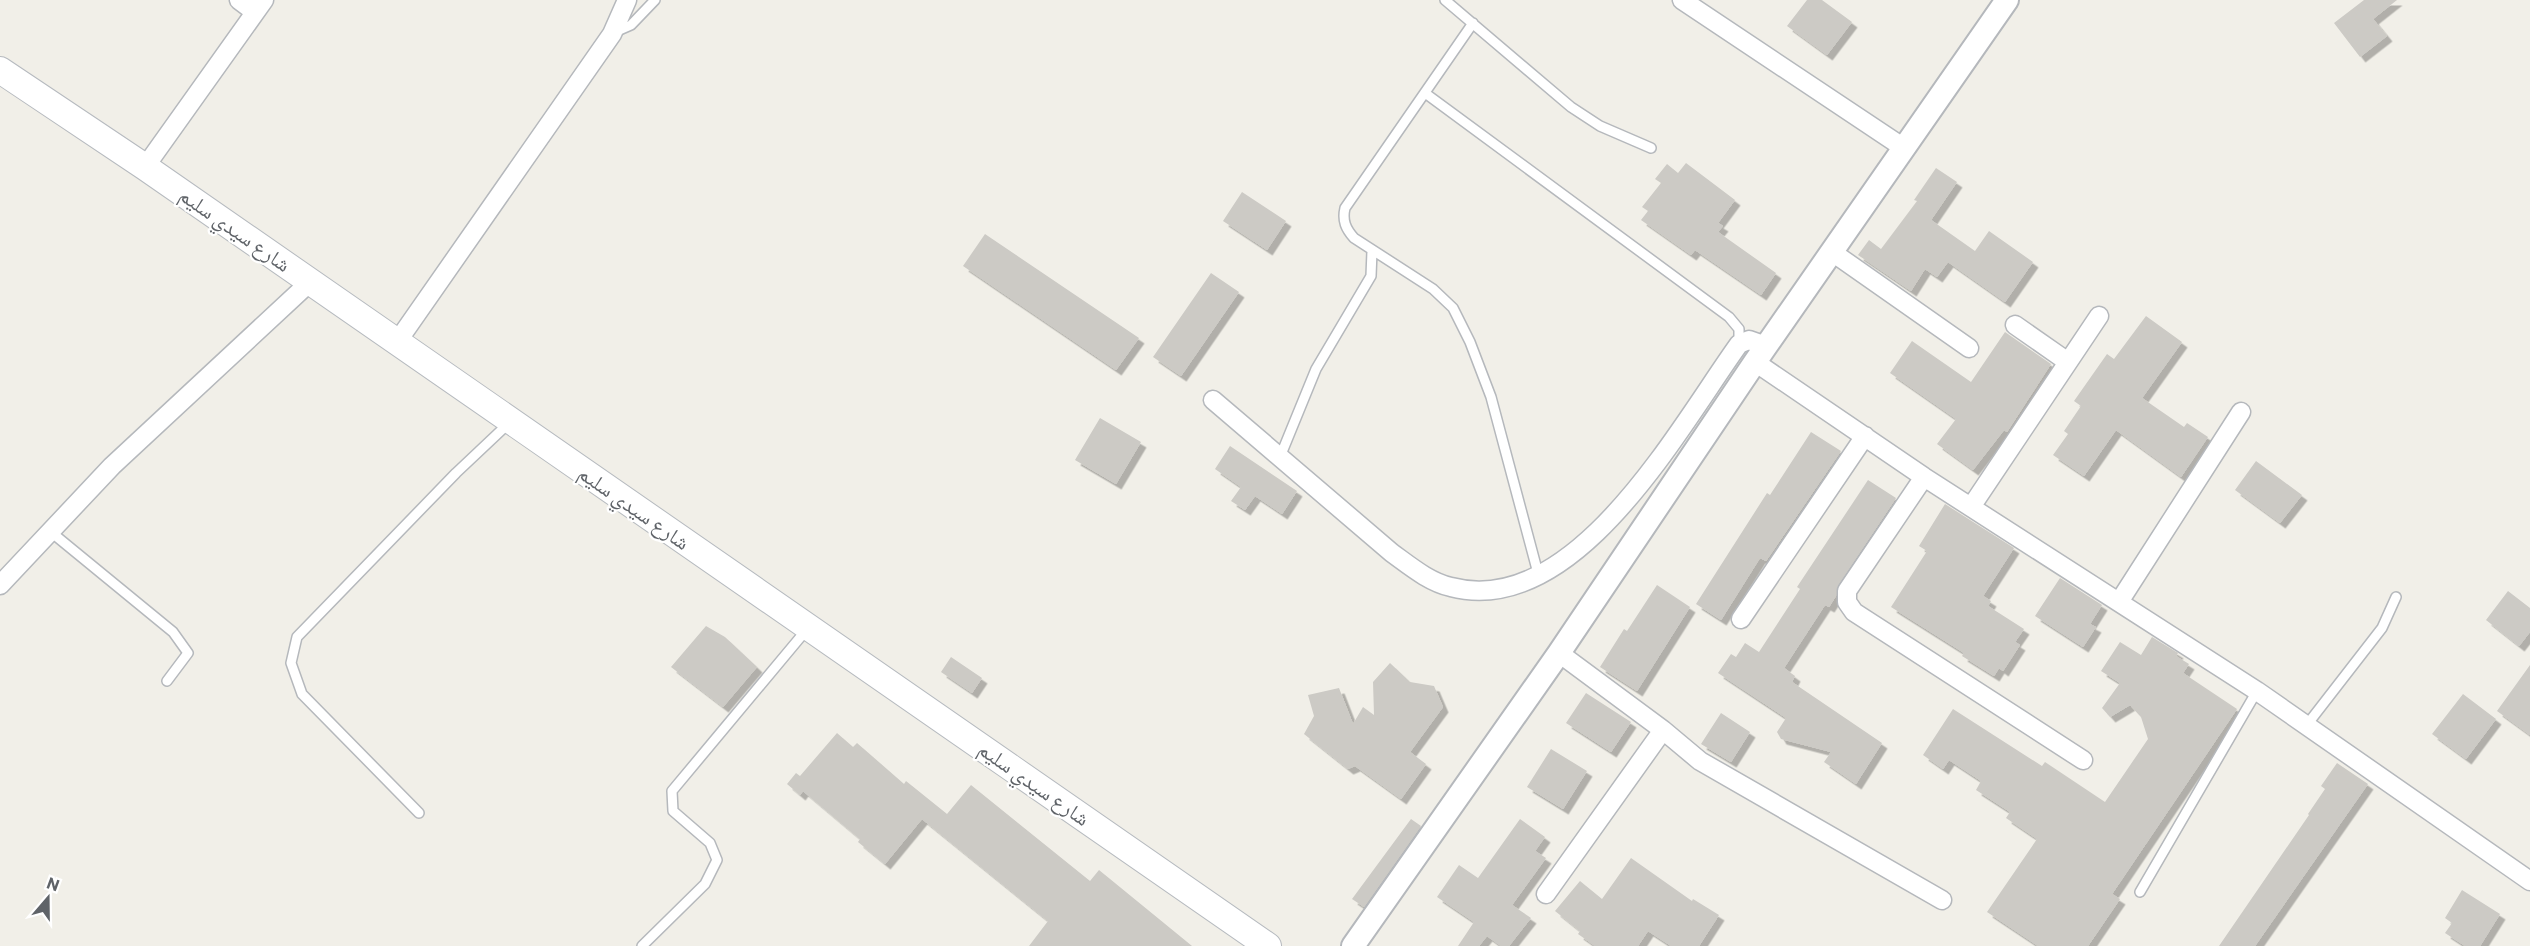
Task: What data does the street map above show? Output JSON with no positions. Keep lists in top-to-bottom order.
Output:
{
  "streets": {
    "main road": ["شارع سيدي سليم"]
  },
  "north": "top"
}
